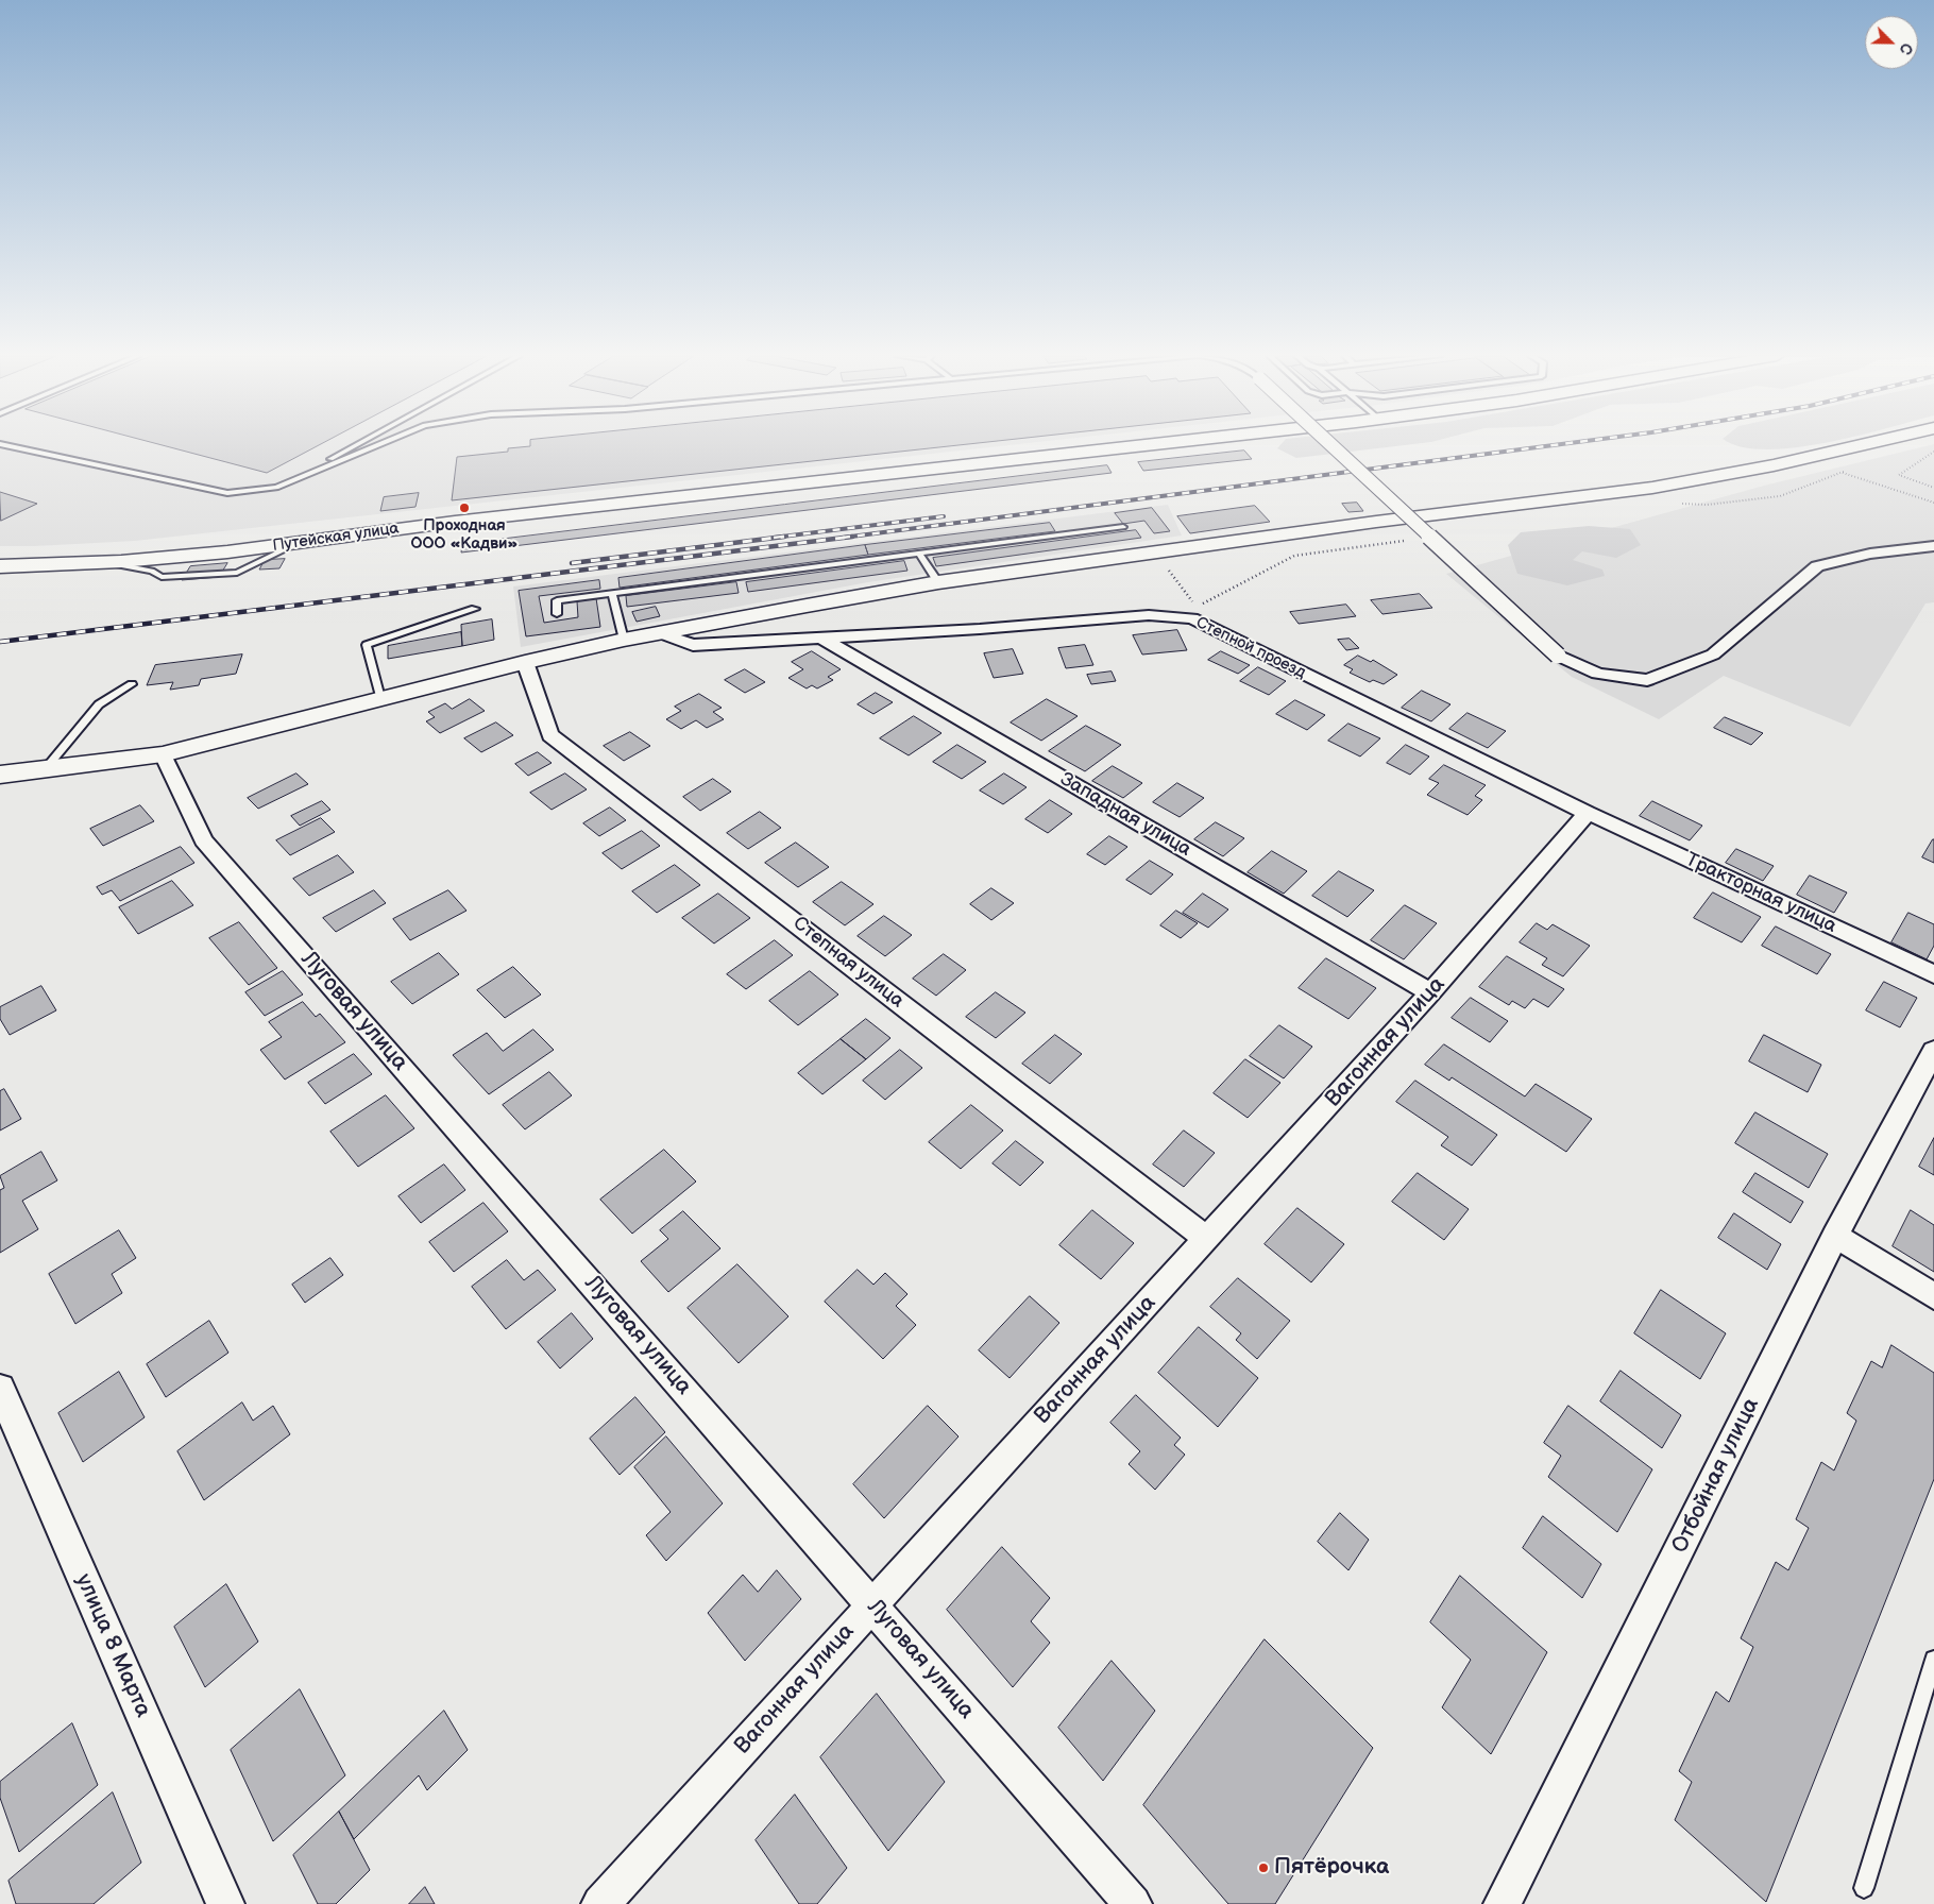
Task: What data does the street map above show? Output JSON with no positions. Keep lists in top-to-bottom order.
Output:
{
  "streets": {
    "main road": ["Путейская улица"],
    "street": [
      "Степной проезд",
      "Западная улица",
      "Тракторная улица",
      "Степная улица",
      "Луговая улица",
      "Вагонная улица",
      "Отбойная улица",
      "улица 8 Марта"
    ]
  },
  "crossings": [
    ["Степной проезд", "Западная улица"],
    ["Степной проезд", "Тракторная улица"],
    ["Степной проезд", "Вагонная улица"],
    ["Западная улица", "Вагонная улица"],
    ["Тракторная улица", "Вагонная улица"],
    ["Степная улица", "Вагонная улица"],
    ["Луговая улица", "Вагонная улица"]
  ],
  "places": ["Проходная ООО «Кадви»", "Пятёрочка"],
  "north": "bottom right"
}
